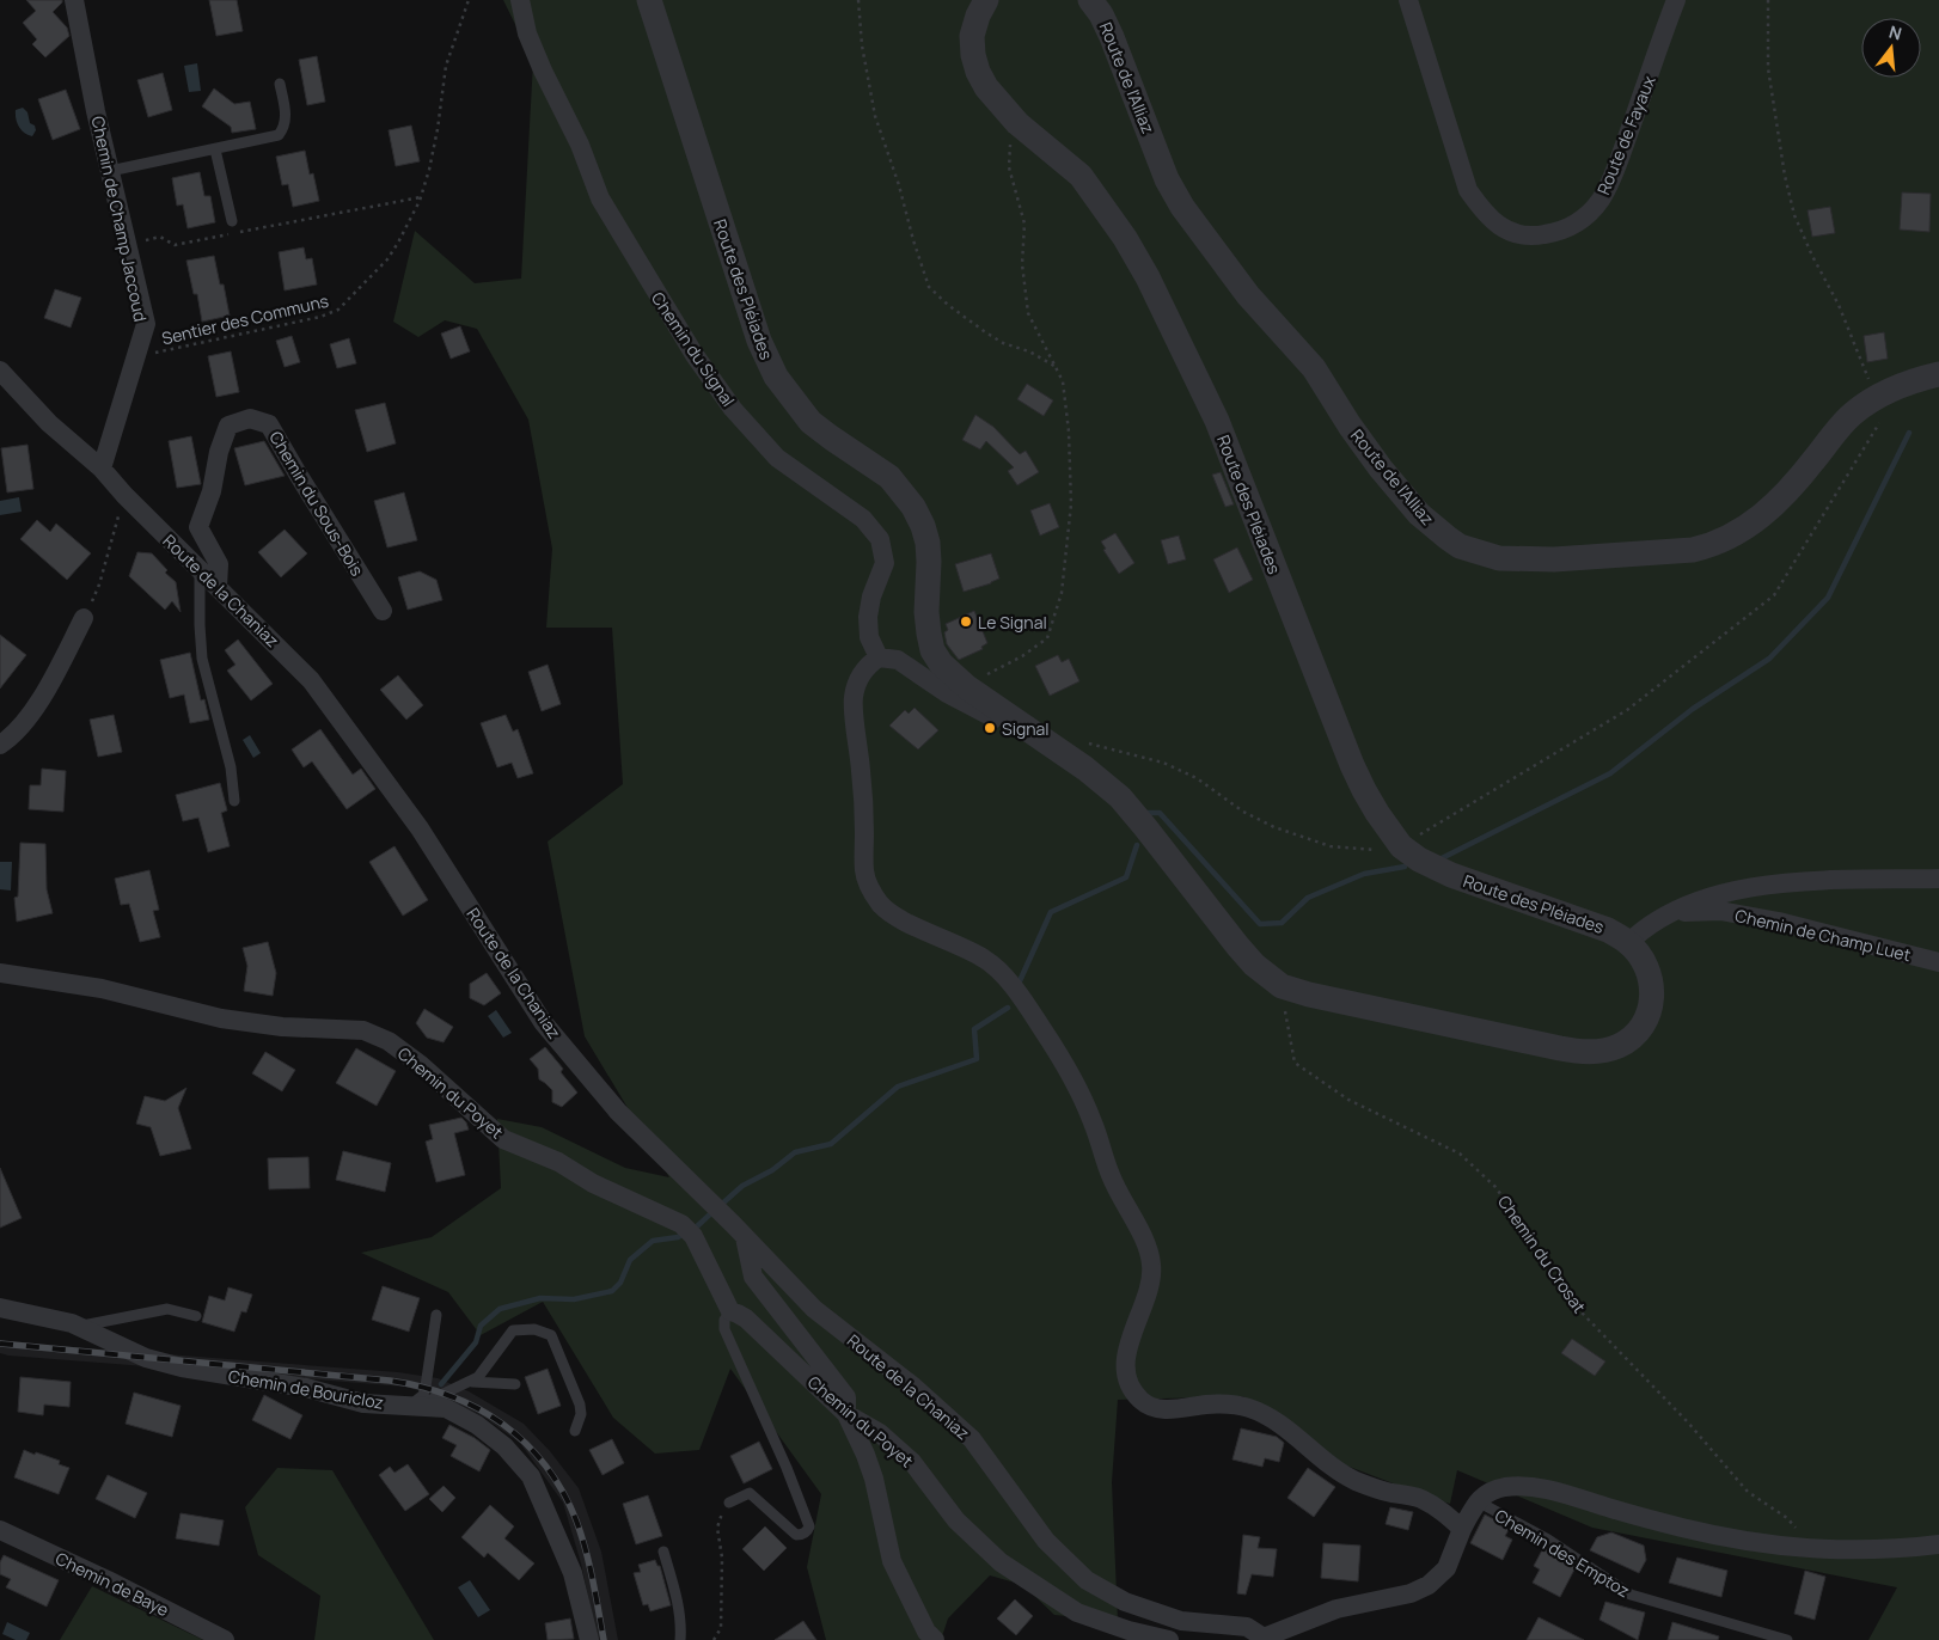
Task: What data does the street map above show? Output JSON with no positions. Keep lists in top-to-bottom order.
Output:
{
  "streets": {
    "street": [
      "Route de l'Alliaz",
      "Route de Fayaux",
      "Chemin de Champ Jaccoud",
      "Route des Pléiades",
      "Chemin du Signal",
      "Chemin du Sous-Bois",
      "Route de la Chaniaz",
      "Chemin de Champ Luet",
      "Chemin du Poyet",
      "Chemin de Bouricloz",
      "Chemin de Baye"
    ],
    "lane": ["Chemin des Emptoz"],
    "path": ["Sentier des Communs", "Chemin du Crosat"]
  },
  "crossings": [
    ["Chemin de Champ Jaccoud", "Sentier des Communs"],
    ["Chemin de Champ Jaccoud", "Route de la Chaniaz"],
    ["Route des Pléiades", "Chemin du Crosat"],
    ["Chemin du Sous-Bois", "Route de la Chaniaz"]
  ],
  "places": ["Le Signal", "Signal"],
  "north": "top"
}
